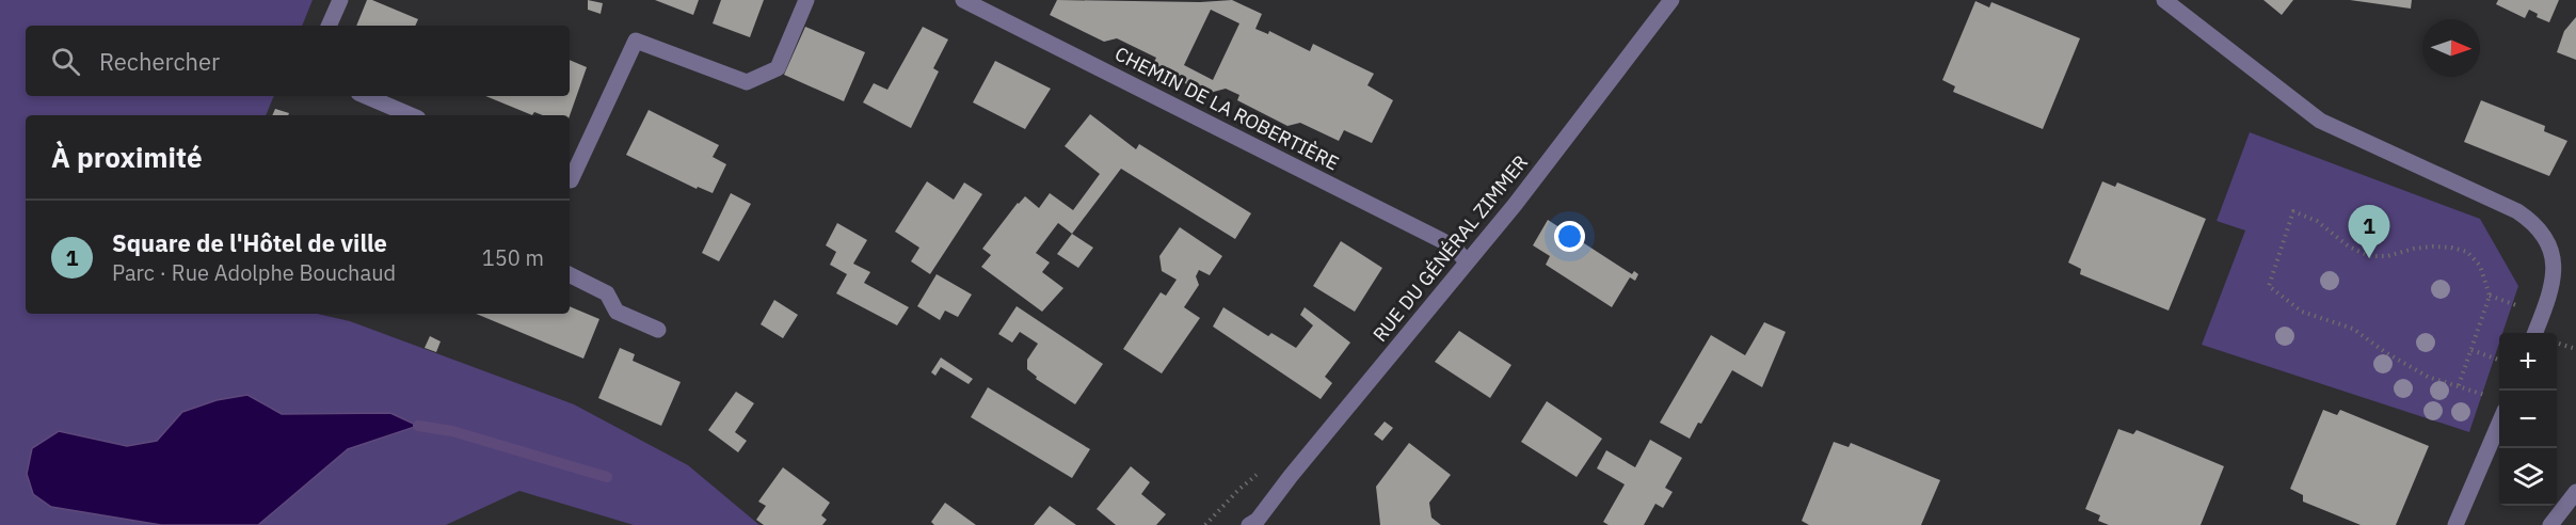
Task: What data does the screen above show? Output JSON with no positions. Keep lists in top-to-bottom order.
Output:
{
  "streets": {
    "street": ["CHEMIN DE LA ROBERTIÈRE", "RUE DU GÉNÉRAL ZIMMER"]
  },
  "crossings": [
    ["CHEMIN DE LA ROBERTIÈRE", "RUE DU GÉNÉRAL ZIMMER"]
  ],
  "north": "right",
  "page": {
    "search": "Rechercher",
    "heading": "À proximité",
    "list": [
      {
        "mark": "1",
        "name": "Square de l'Hôtel de ville",
        "note": "Parc · Rue Adolphe Bouchaud",
        "value": "150 m"
      }
    ],
    "pins": "1",
    "map_buttons": ["+", "−"]
  }
}
